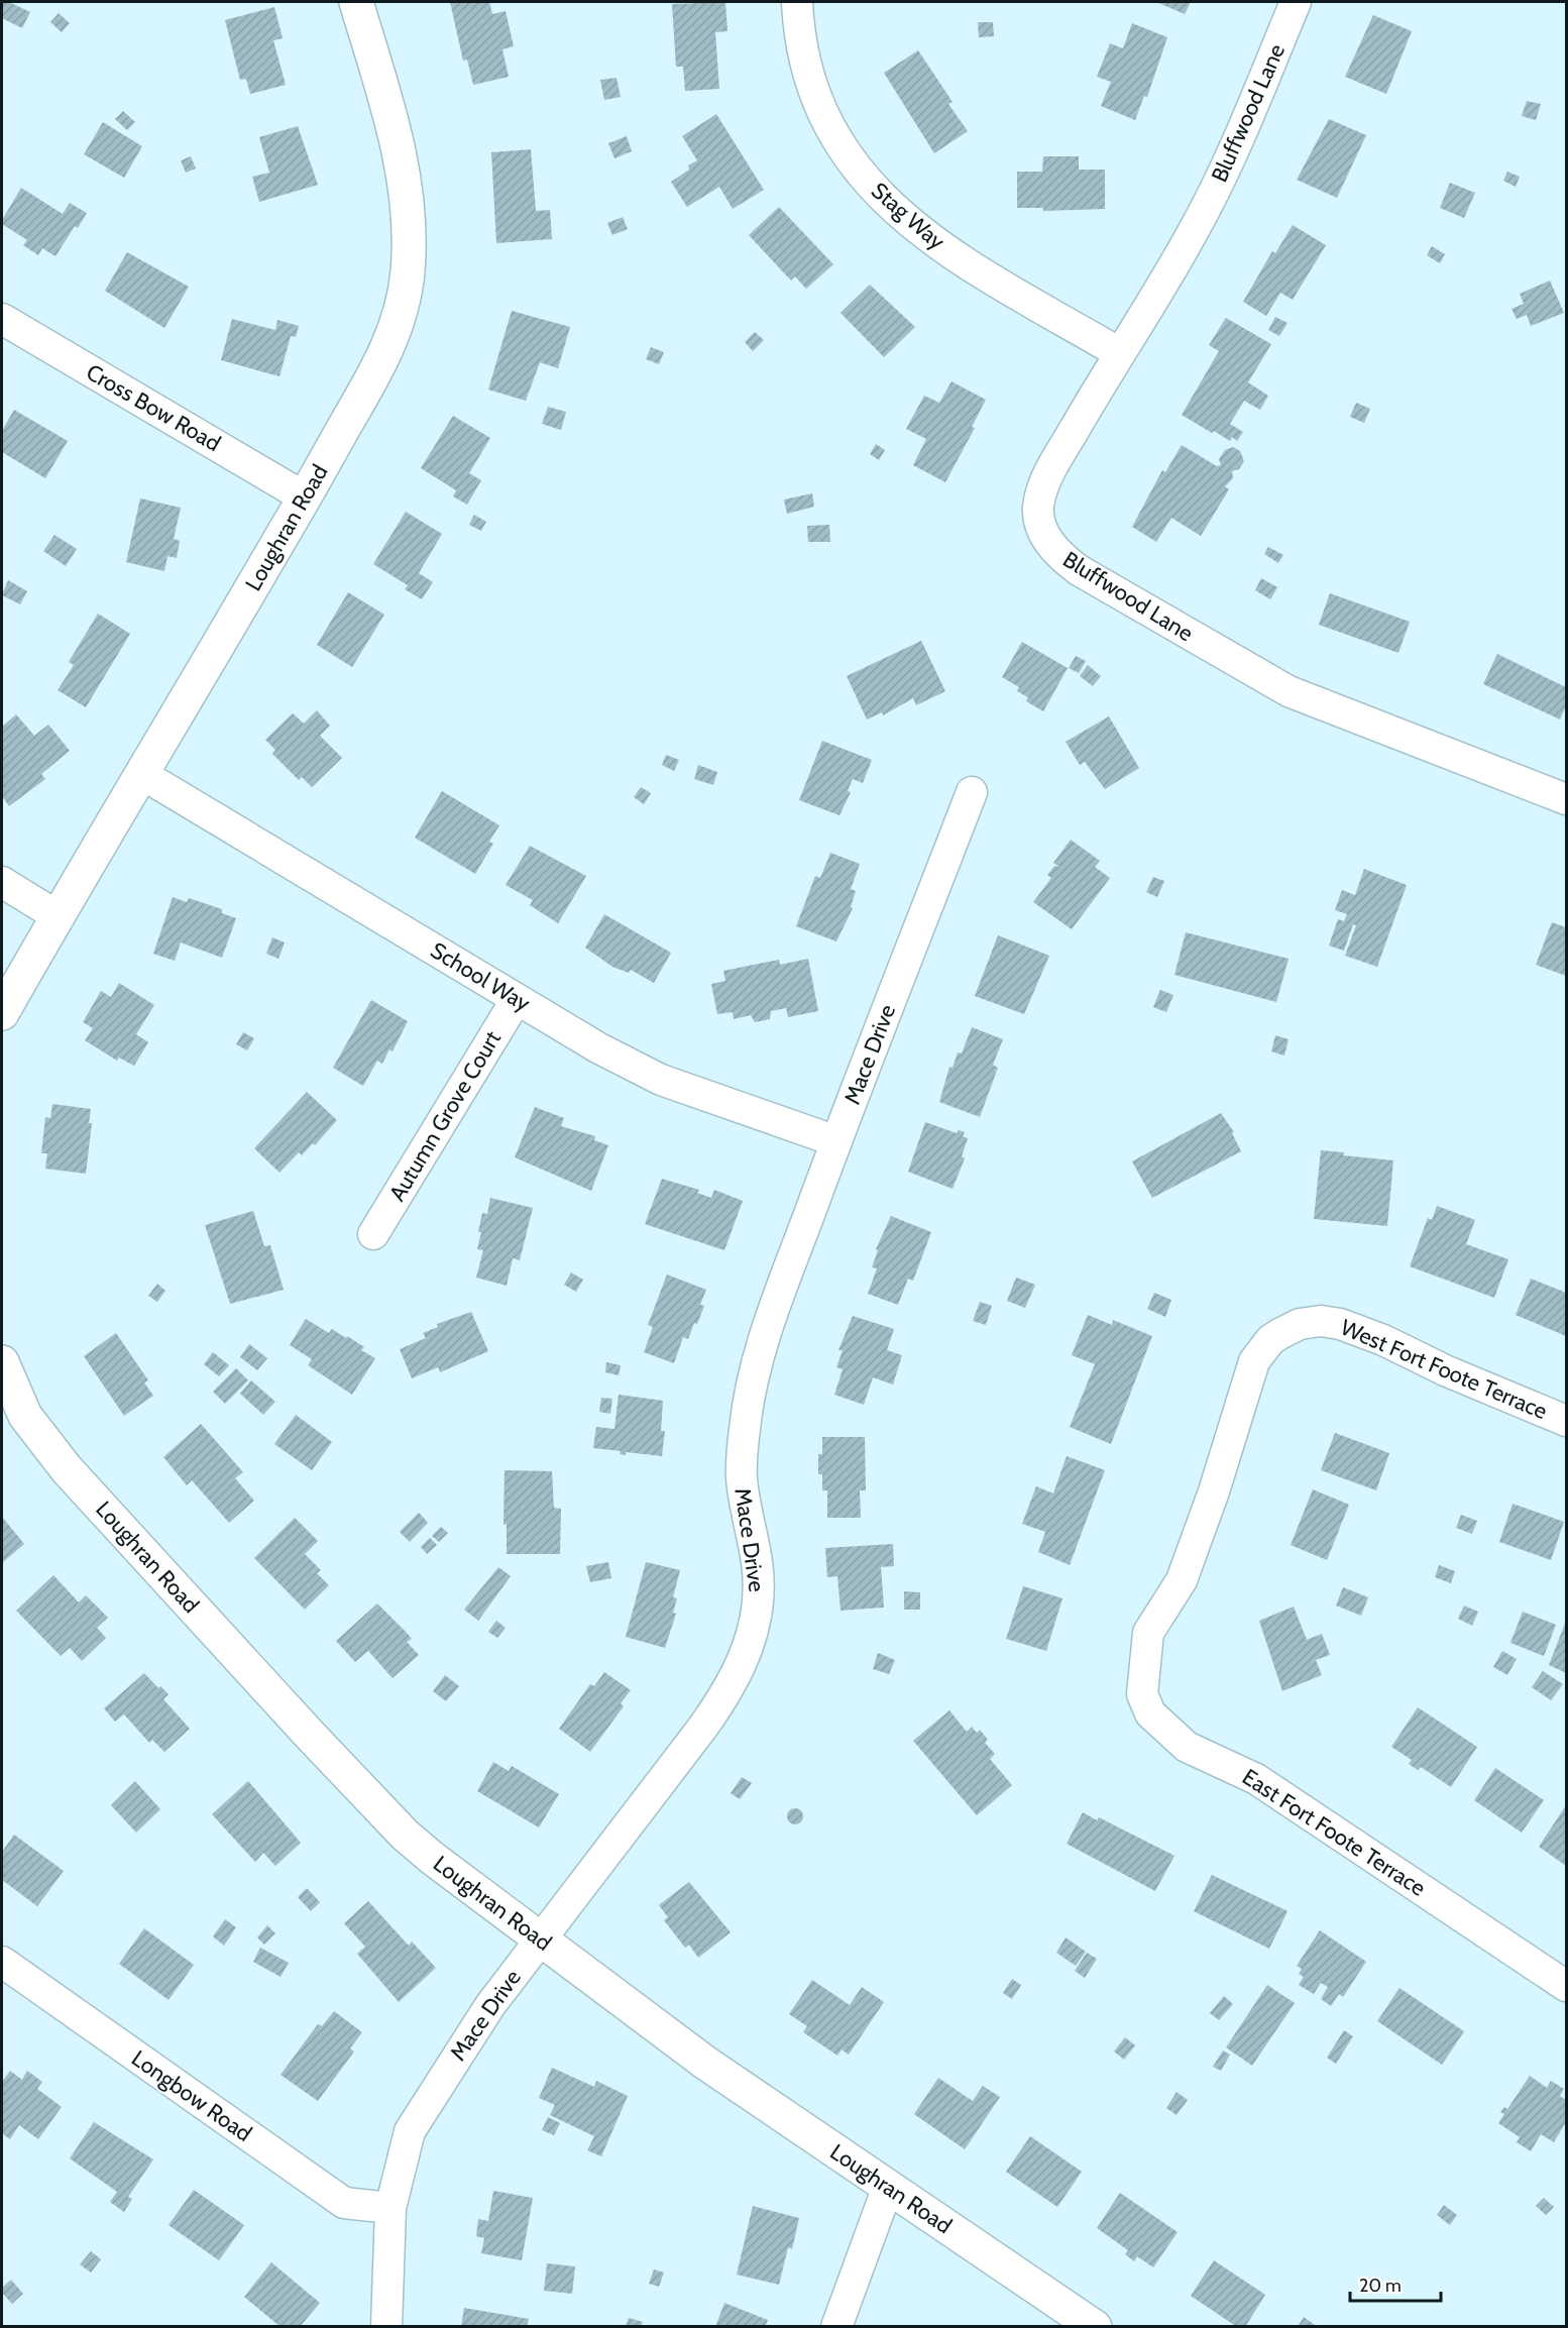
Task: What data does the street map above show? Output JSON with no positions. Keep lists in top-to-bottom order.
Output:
{
  "streets": {
    "street": [
      "Bluffwood Lane",
      "Stag Way",
      "Cross Bow Road",
      "Loughran Road",
      "School Way",
      "Mace Drive",
      "Autumn Grove Court",
      "West Fort Foote Terrace",
      "East Fort Foote Terrace",
      "Longbow Road"
    ]
  },
  "crossings": [
    ["Bluffwood Lane", "Stag Way"],
    ["Cross Bow Road", "Loughran Road"],
    ["Loughran Road", "School Way"],
    ["Loughran Road", "Mace Drive"],
    ["School Way", "Mace Drive"],
    ["School Way", "Autumn Grove Court"],
    ["Mace Drive", "Longbow Road"],
    ["West Fort Foote Terrace", "East Fort Foote Terrace"]
  ],
  "scale_bar": "20 m"
}
